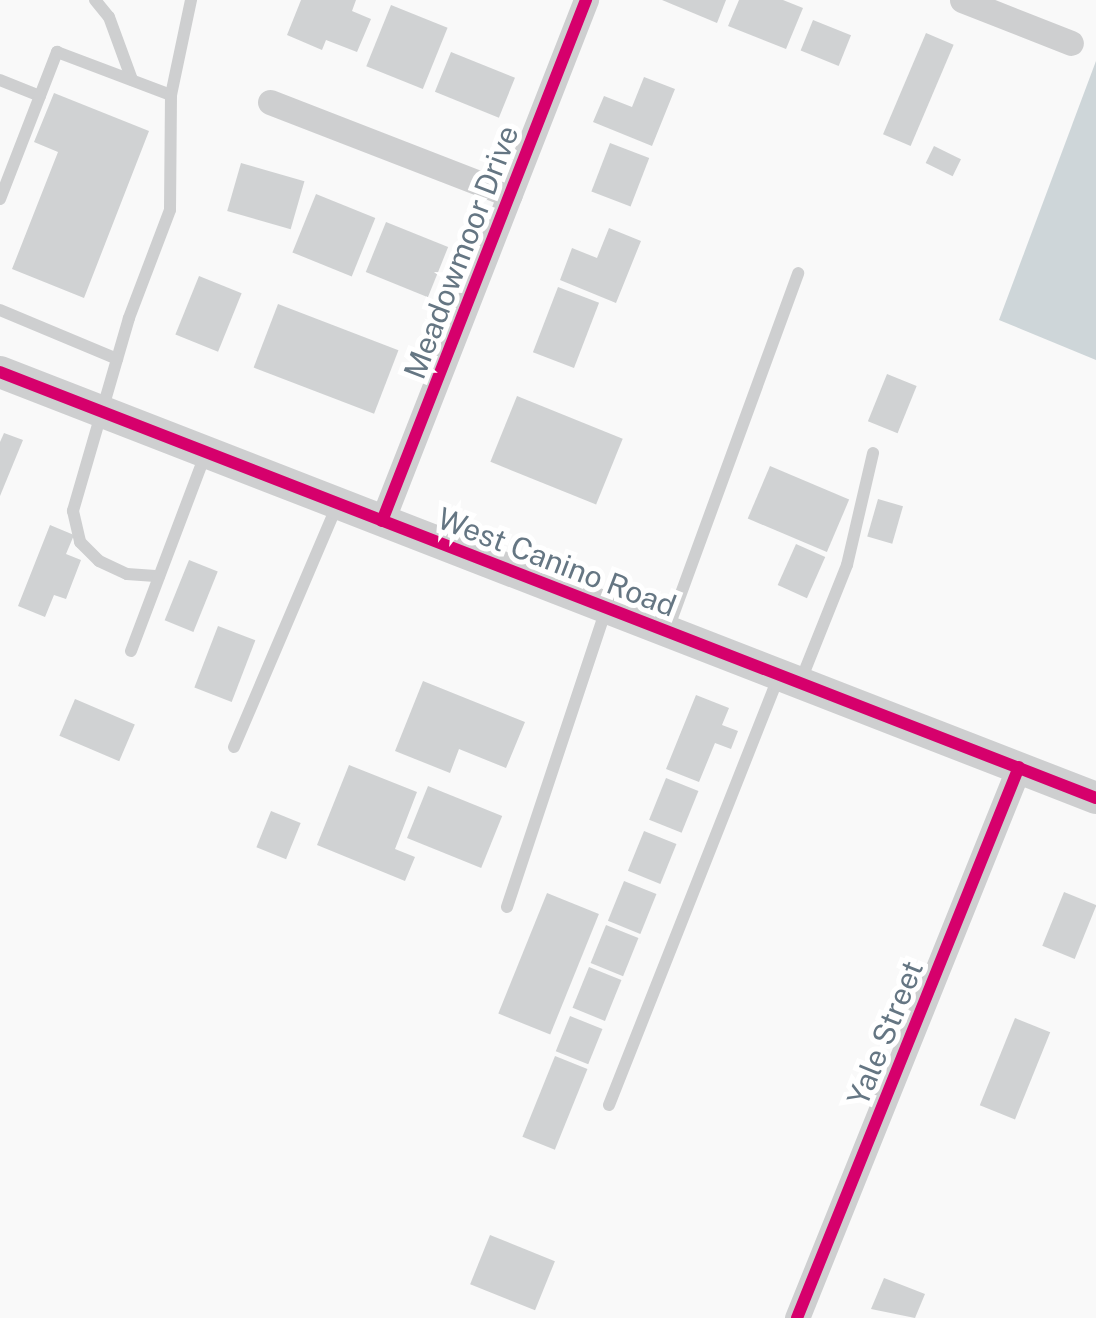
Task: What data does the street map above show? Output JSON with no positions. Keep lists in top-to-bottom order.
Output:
{
  "streets": {
    "street": ["Meadowmoor Drive", "West Canino Road", "Yale Street"]
  },
  "crossings": [
    ["Meadowmoor Drive", "West Canino Road"],
    ["West Canino Road", "Yale Street"]
  ]
}
